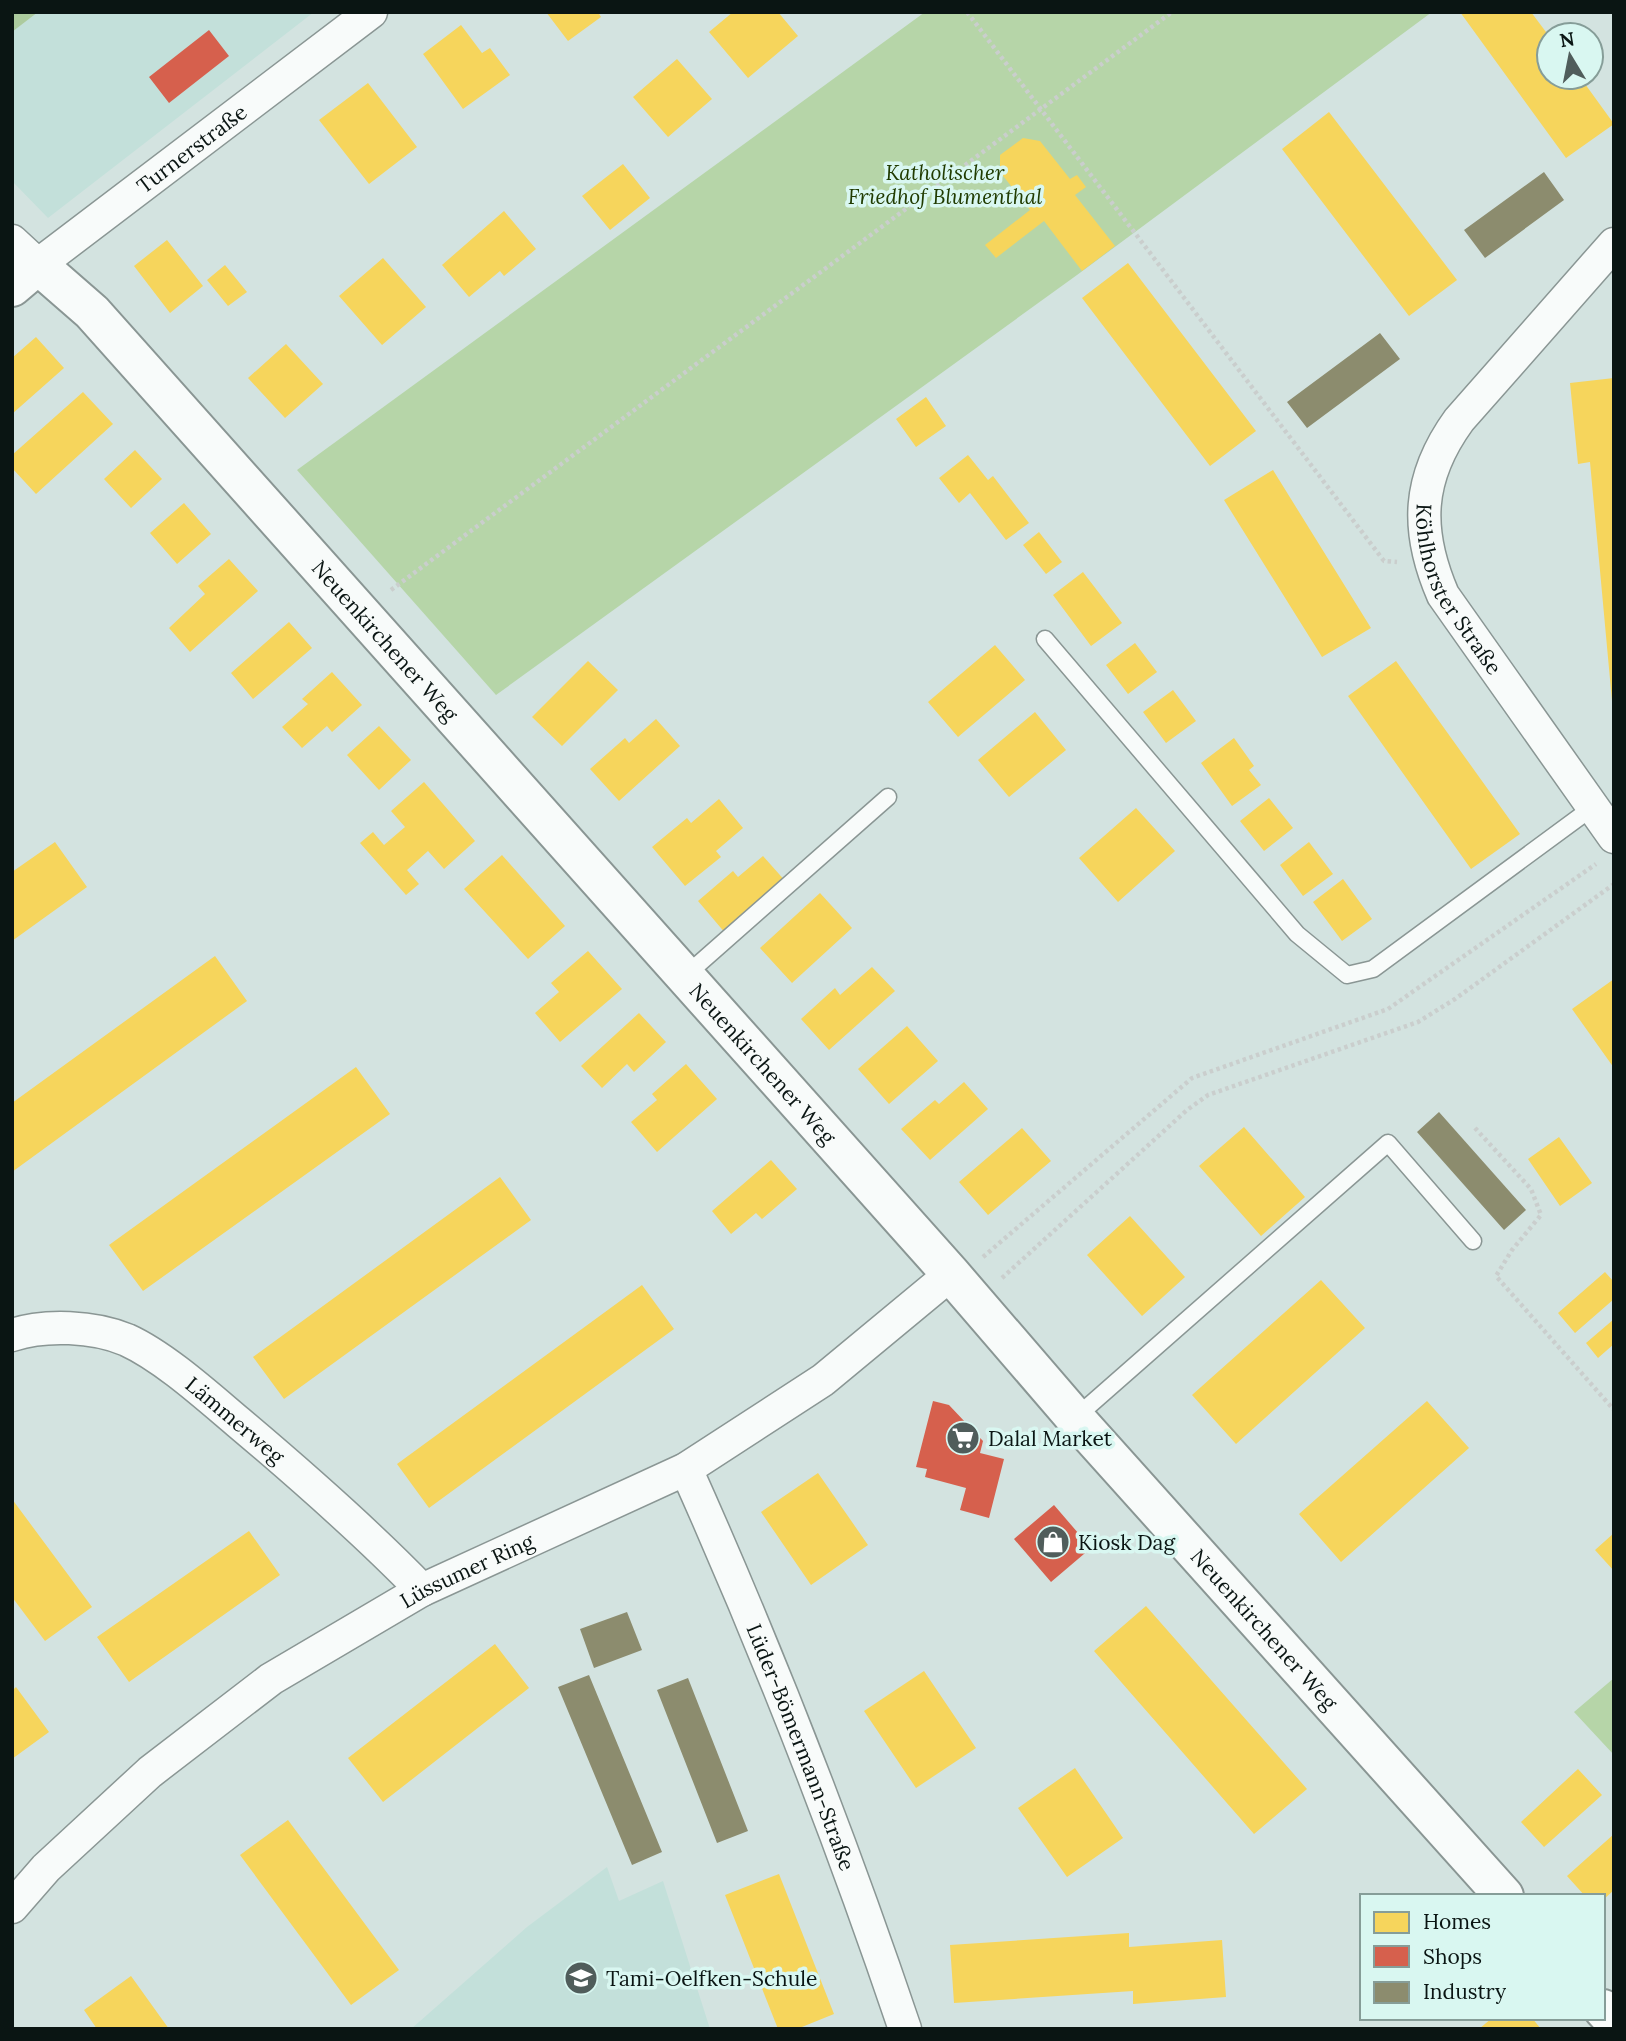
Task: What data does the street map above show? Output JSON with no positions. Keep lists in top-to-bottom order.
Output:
{
  "streets": {
    "street": [
      "Turnerstraße",
      "Köhlhorster Straße",
      "Neuenkirchener Weg",
      "Lämmerweg",
      "Lüssumer Ring",
      "Lüder-Bömermann-Straße"
    ]
  },
  "crossings": [
    ["Turnerstraße", "Neuenkirchener Weg"],
    ["Neuenkirchener Weg", "Lüssumer Ring"],
    ["Lämmerweg", "Lüssumer Ring"],
    ["Lüssumer Ring", "Lüder-Bömermann-Straße"]
  ],
  "parks": ["Katholischer Friedhof Blumenthal"],
  "places": {
    "supermarket": ["Dalal Market"],
    "shop": ["Kiosk Dag"],
    "school or university": ["Tami-Oelfken-Schule"]
  },
  "legend": ["Homes", "Shops", "Industry"],
  "north": "top"
}
